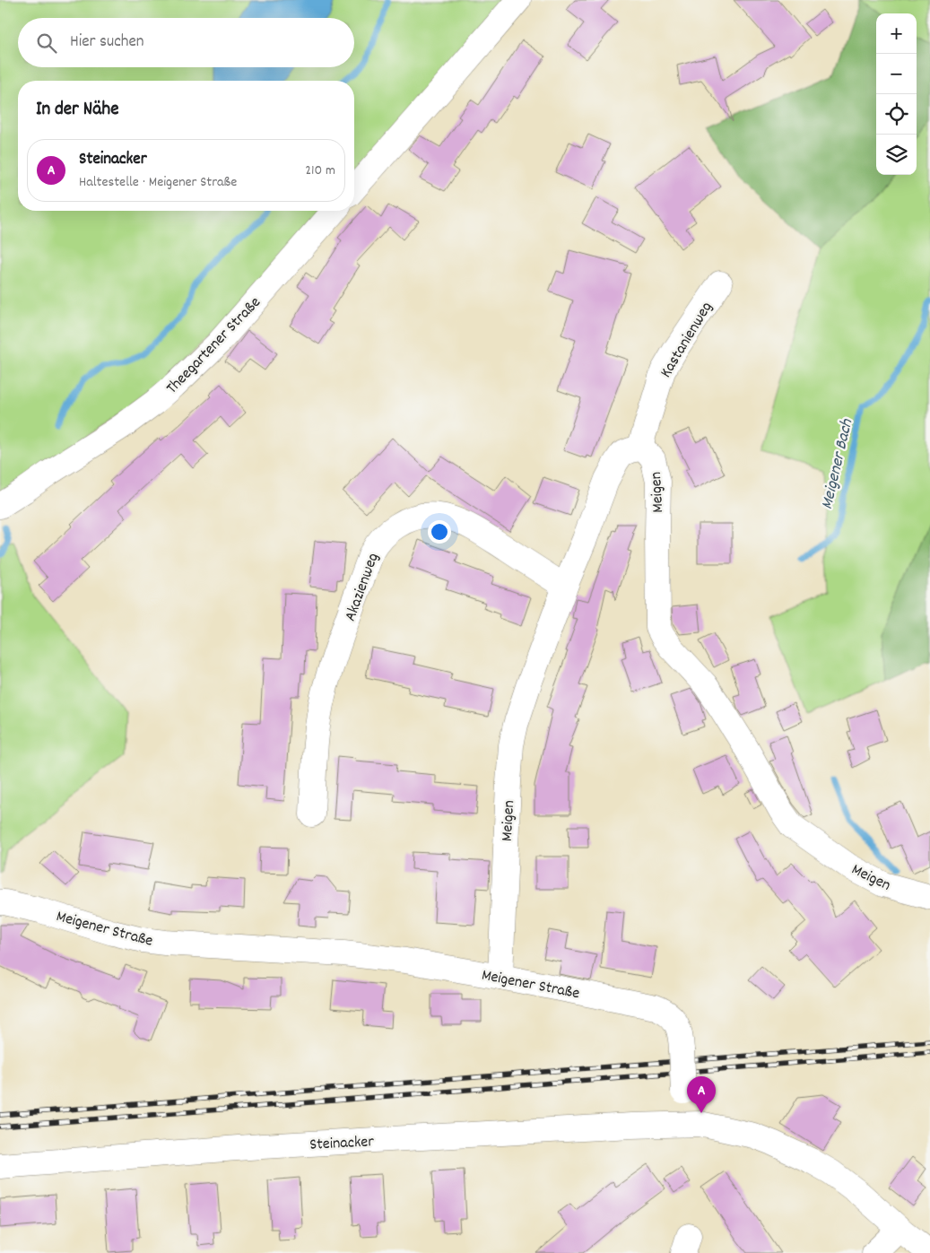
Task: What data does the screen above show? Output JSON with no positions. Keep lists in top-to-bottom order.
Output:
{
  "streets": {
    "street": [
      "Kastanienweg",
      "Theegartener Straße",
      "Meigen",
      "Akazienweg",
      "Meigener Straße",
      "Steinacker"
    ]
  },
  "crossings": [
    ["Kastanienweg", "Meigen"],
    ["Meigen", "Akazienweg"],
    ["Meigen", "Meigener Straße"],
    ["Meigener Straße", "Steinacker"]
  ],
  "water": ["Meigener Bach"],
  "page": {
    "map_buttons": ["+", "−"],
    "search": "Hier suchen",
    "heading": "In der Nähe",
    "list": [
      {
        "mark": "A",
        "name": "Steinacker",
        "note": "Haltestelle · Meigener Straße",
        "value": "210 m"
      }
    ],
    "pins": "A"
  }
}
